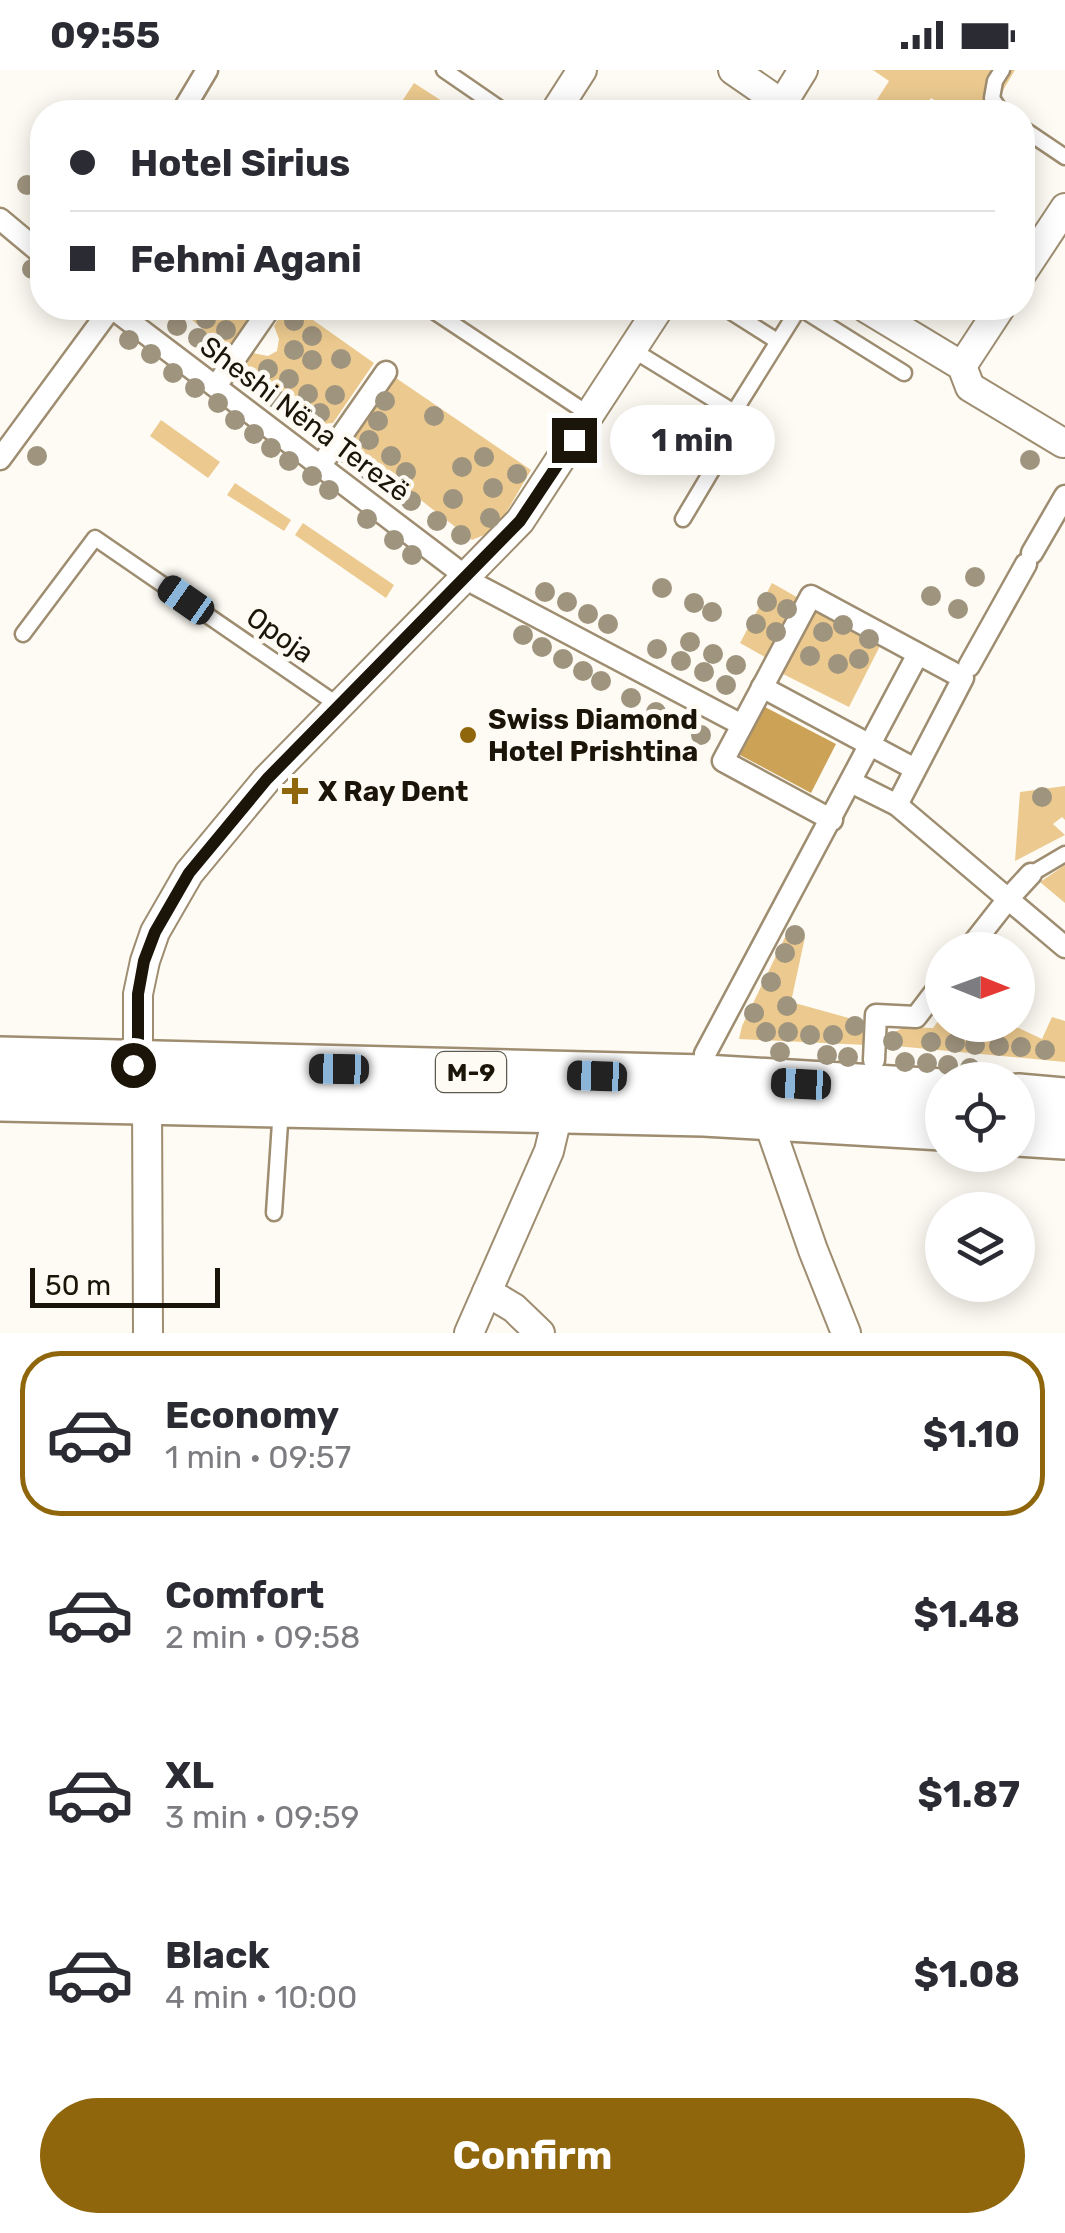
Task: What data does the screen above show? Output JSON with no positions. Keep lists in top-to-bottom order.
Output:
{
  "streets": {
    "main road": ["M-9"],
    "street": ["Sheshi Nëna Terezë"],
    "lane": ["Opoja"]
  },
  "places": {
    "other": ["Swiss Diamond Hotel Prishtina"],
    "health": ["X Ray Dent"]
  },
  "scale_bar": "50 m",
  "north": "right",
  "page": {
    "status": "09:55",
    "banner": ["Hotel Sirius", "Fehmi Agani"],
    "bubble": "1 min",
    "scale": "50 m",
    "list": [
      {
        "name": "Economy",
        "note": "1 min · 09:57",
        "value": "$1.10"
      },
      {
        "name": "Comfort",
        "note": "2 min · 09:58",
        "value": "$1.48"
      },
      {
        "name": "XL",
        "note": "3 min · 09:59",
        "value": "$1.87"
      },
      {
        "name": "Black",
        "note": "4 min · 10:00",
        "value": "$1.08"
      }
    ],
    "buttons": "Confirm"
  }
}
